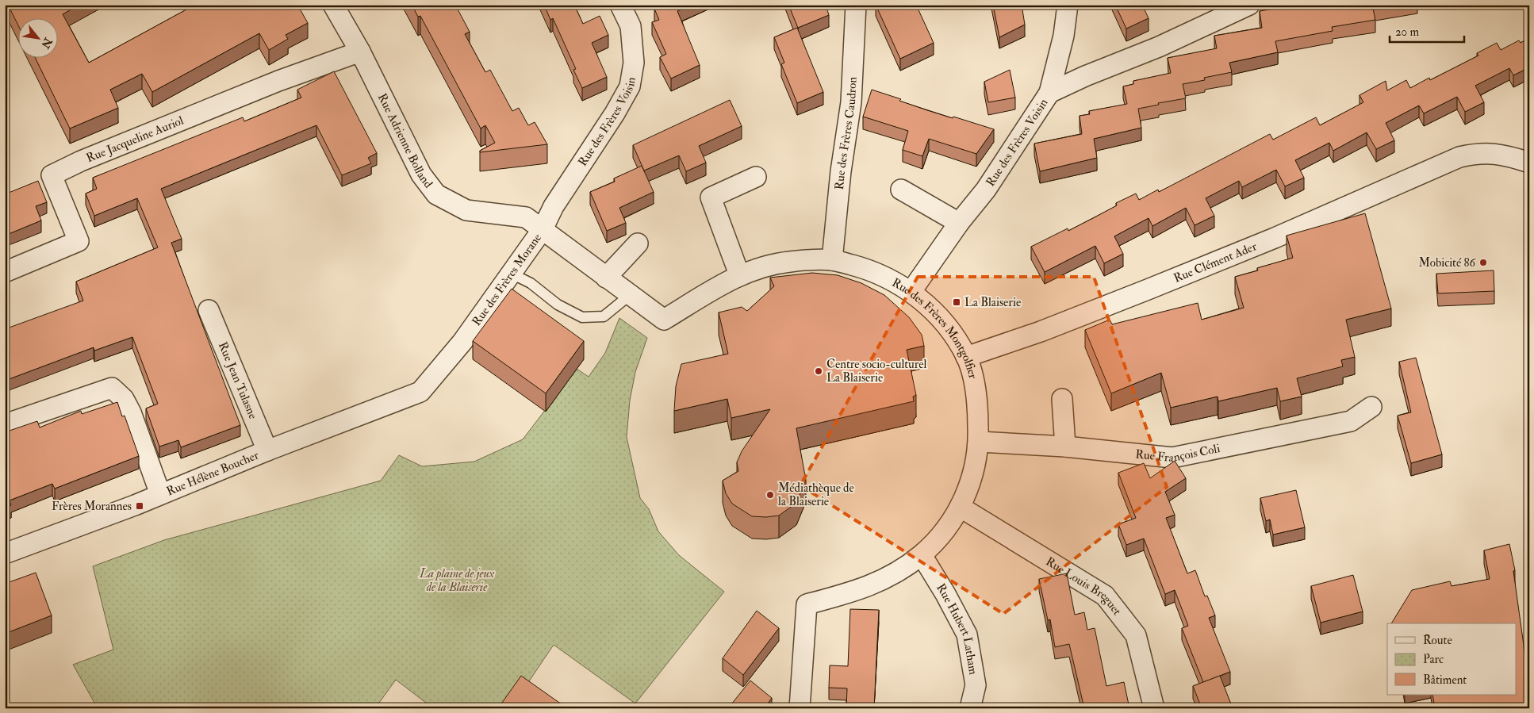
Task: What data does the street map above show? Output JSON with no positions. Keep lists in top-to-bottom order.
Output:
{
  "streets": {
    "street": [
      "Rue des Frères Voisin",
      "Rue des Frères Caudron",
      "Rue Jacqueline Auriol",
      "Rue Adrienne Bolland",
      "Rue Clément Ader",
      "Rue des Frères Morane",
      "Rue des Frères Montgolfier",
      "Rue Jean Tulasne",
      "Rue François Coli",
      "Rue Hélène Boucher",
      "Rue Louis Breguet",
      "Rue Hubert Latham"
    ]
  },
  "crossings": [
    ["Rue des Frères Voisin", "Rue Adrienne Bolland"],
    ["Rue des Frères Voisin", "Rue des Frères Morane"],
    ["Rue des Frères Voisin", "Rue des Frères Montgolfier"],
    ["Rue des Frères Caudron", "Rue des Frères Montgolfier"],
    ["Rue Jacqueline Auriol", "Rue Adrienne Bolland"],
    ["Rue Adrienne Bolland", "Rue des Frères Morane"],
    ["Rue Clément Ader", "Rue des Frères Montgolfier"],
    ["Rue des Frères Morane", "Rue des Frères Montgolfier"],
    ["Rue des Frères Morane", "Rue Hélène Boucher"],
    ["Rue des Frères Montgolfier", "Rue François Coli"],
    ["Rue des Frères Montgolfier", "Rue Louis Breguet"],
    ["Rue des Frères Montgolfier", "Rue Hubert Latham"],
    ["Rue Jean Tulasne", "Rue Hélène Boucher"]
  ],
  "parks": ["La plaine de jeux de la Blaiserie"],
  "places": {
    "other": ["Mobicité 86", "Centre socio-culturel La Blaiserie", "Médiathèque de la Blaiserie"],
    "transit": ["La Blaiserie", "Frères Morannes"]
  },
  "legend": ["Route", "Parc", "Bâtiment"],
  "scale_bar": "20 m",
  "north": "bottom right"
}
